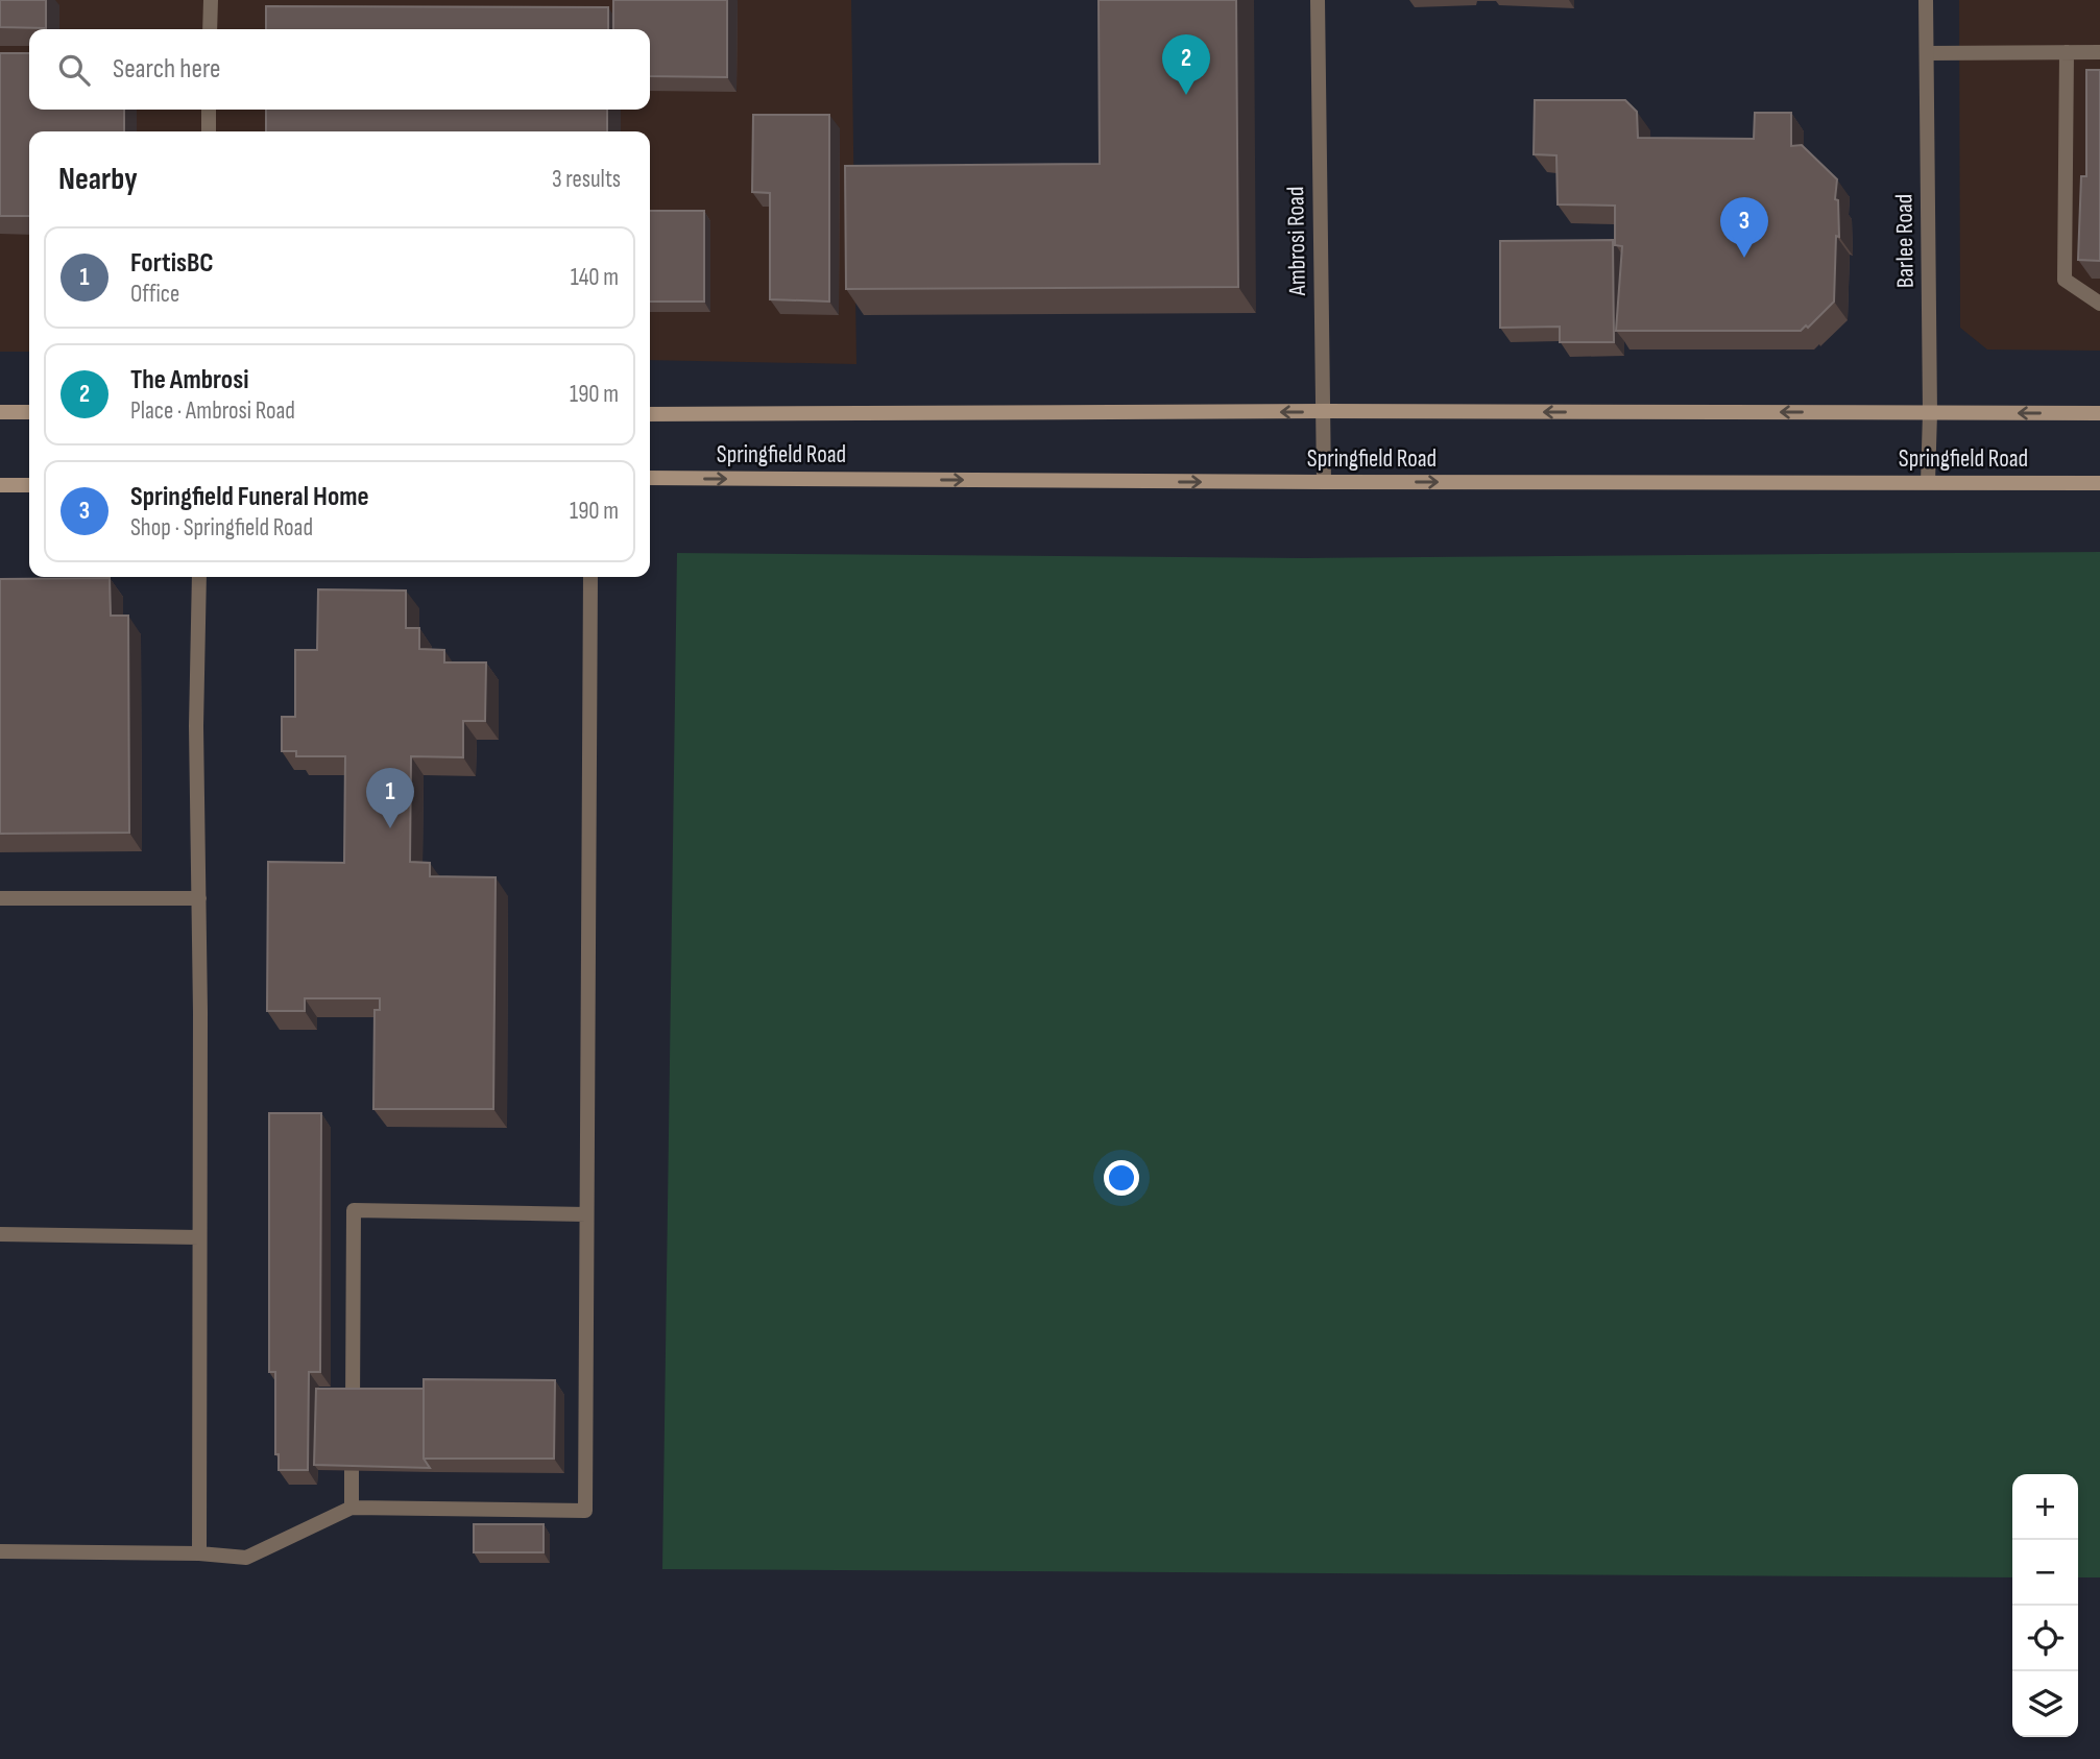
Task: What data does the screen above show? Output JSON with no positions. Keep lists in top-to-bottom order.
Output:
{
  "streets": {
    "main road": ["Springfield Road"],
    "street": ["Ambrosi Road", "Barlee Road"]
  },
  "crossings": [
    ["Ambrosi Road", "Springfield Road"],
    ["Barlee Road", "Springfield Road"]
  ],
  "page": {
    "search": "Search here",
    "pins": ["2", "3", "1"],
    "heading": ["Nearby", "3 results"],
    "list": [
      {
        "mark": "1",
        "name": "FortisBC",
        "note": "Office",
        "value": "140 m"
      },
      {
        "mark": "2",
        "name": "The Ambrosi",
        "note": "Place · Ambrosi Road",
        "value": "190 m"
      },
      {
        "mark": "3",
        "name": "Springfield Funeral Home",
        "note": "Shop · Springfield Road",
        "value": "190 m"
      }
    ],
    "map_buttons": ["+", "−"]
  }
}
